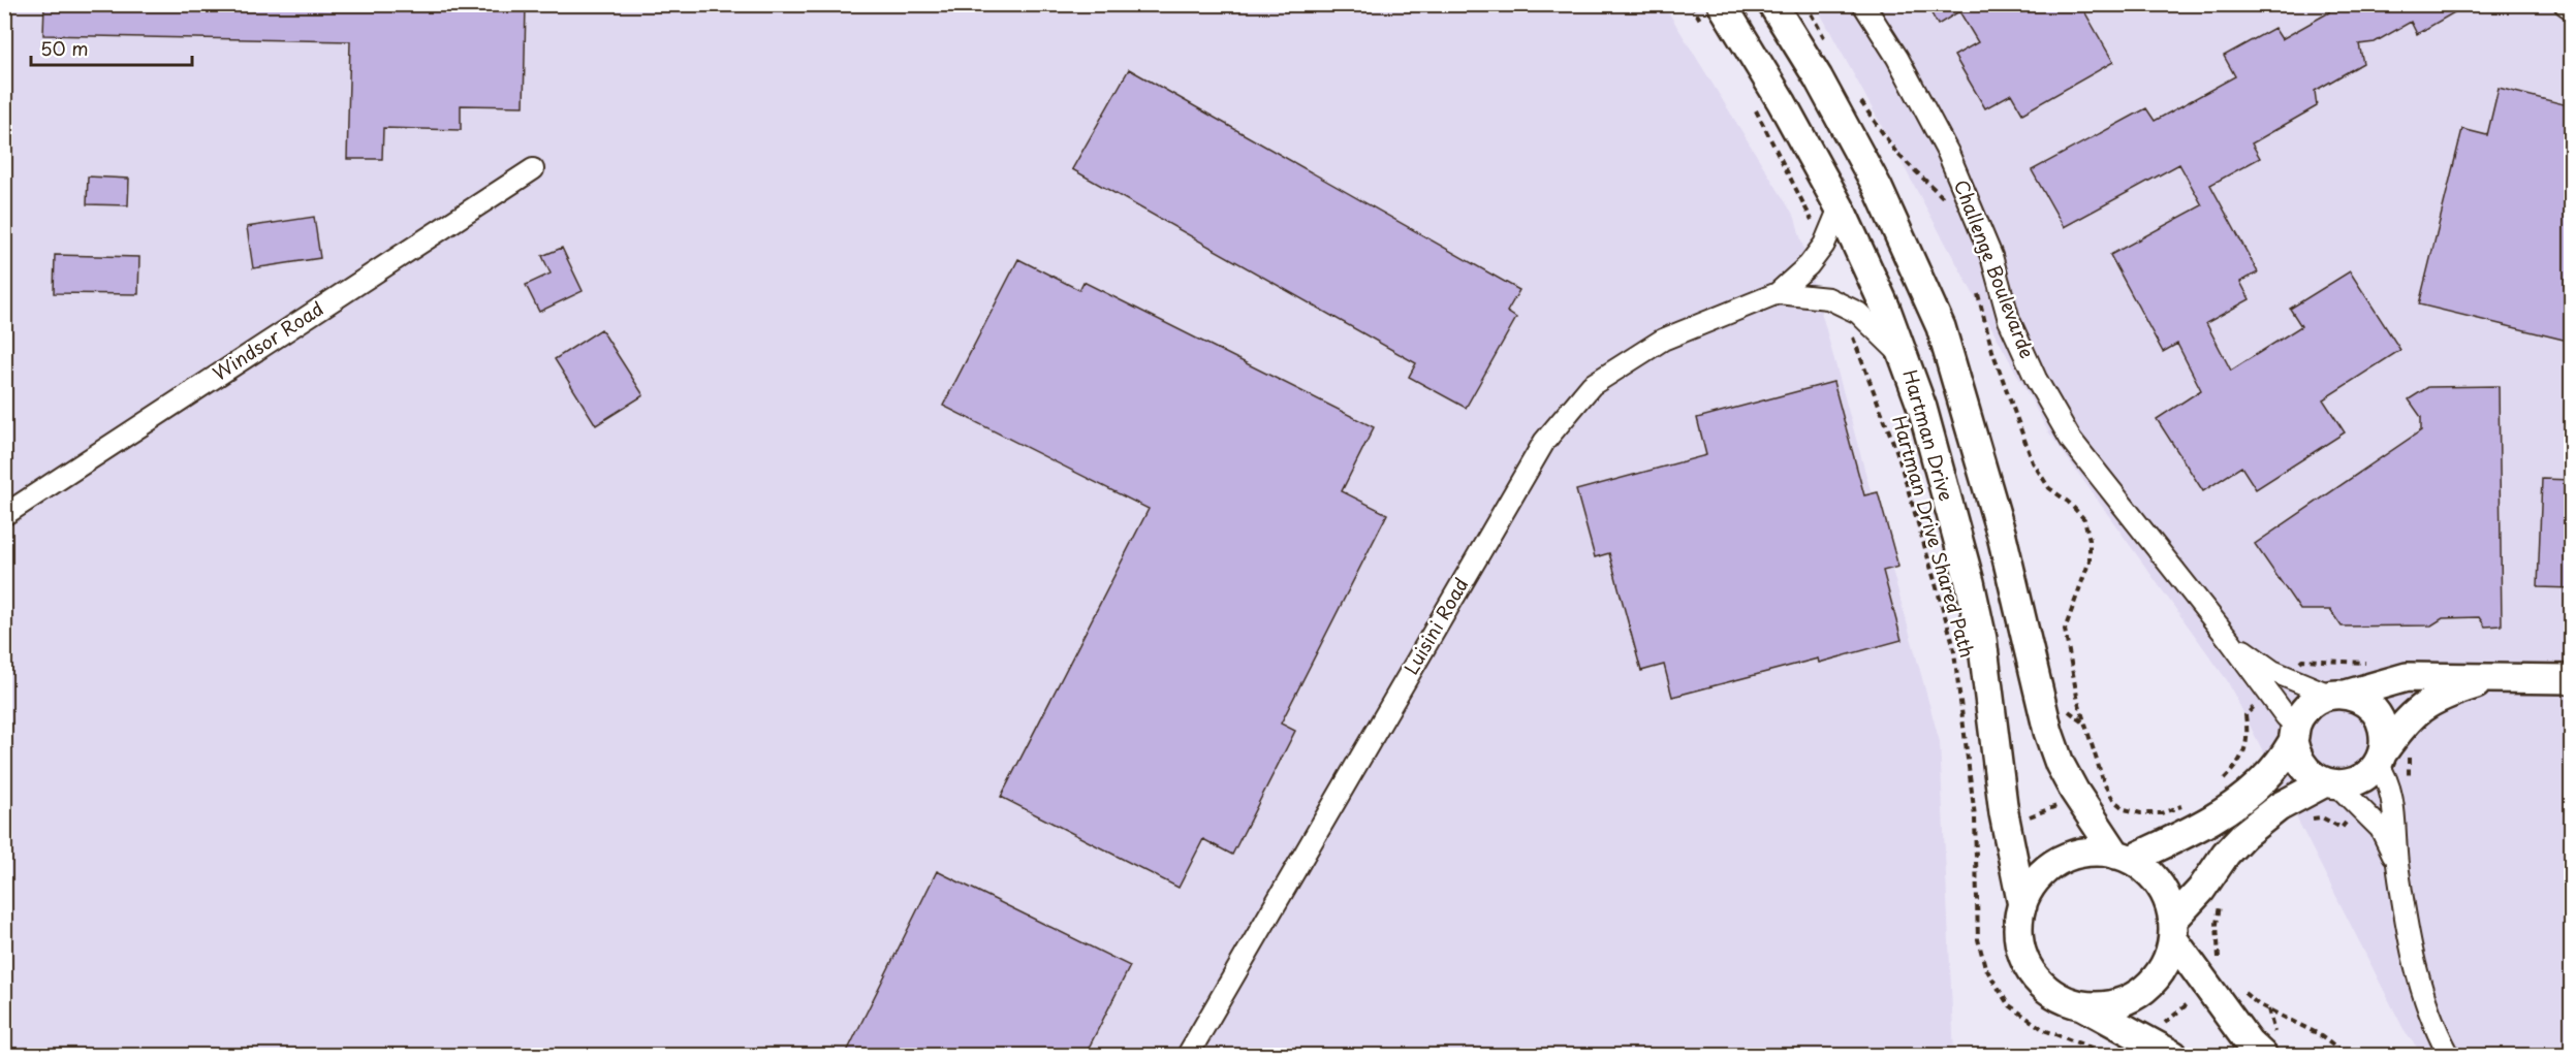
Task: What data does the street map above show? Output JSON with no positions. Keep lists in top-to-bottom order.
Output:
{
  "streets": {
    "main road": ["Hartman Drive"],
    "street": ["Challenge Boulevarde", "Windsor Road", "Luisini Road"],
    "path": ["Hartman Drive Shared Path"]
  },
  "crossings": [
    ["Hartman Drive", "Luisini Road"]
  ],
  "scale_bar": "50 m"
}
